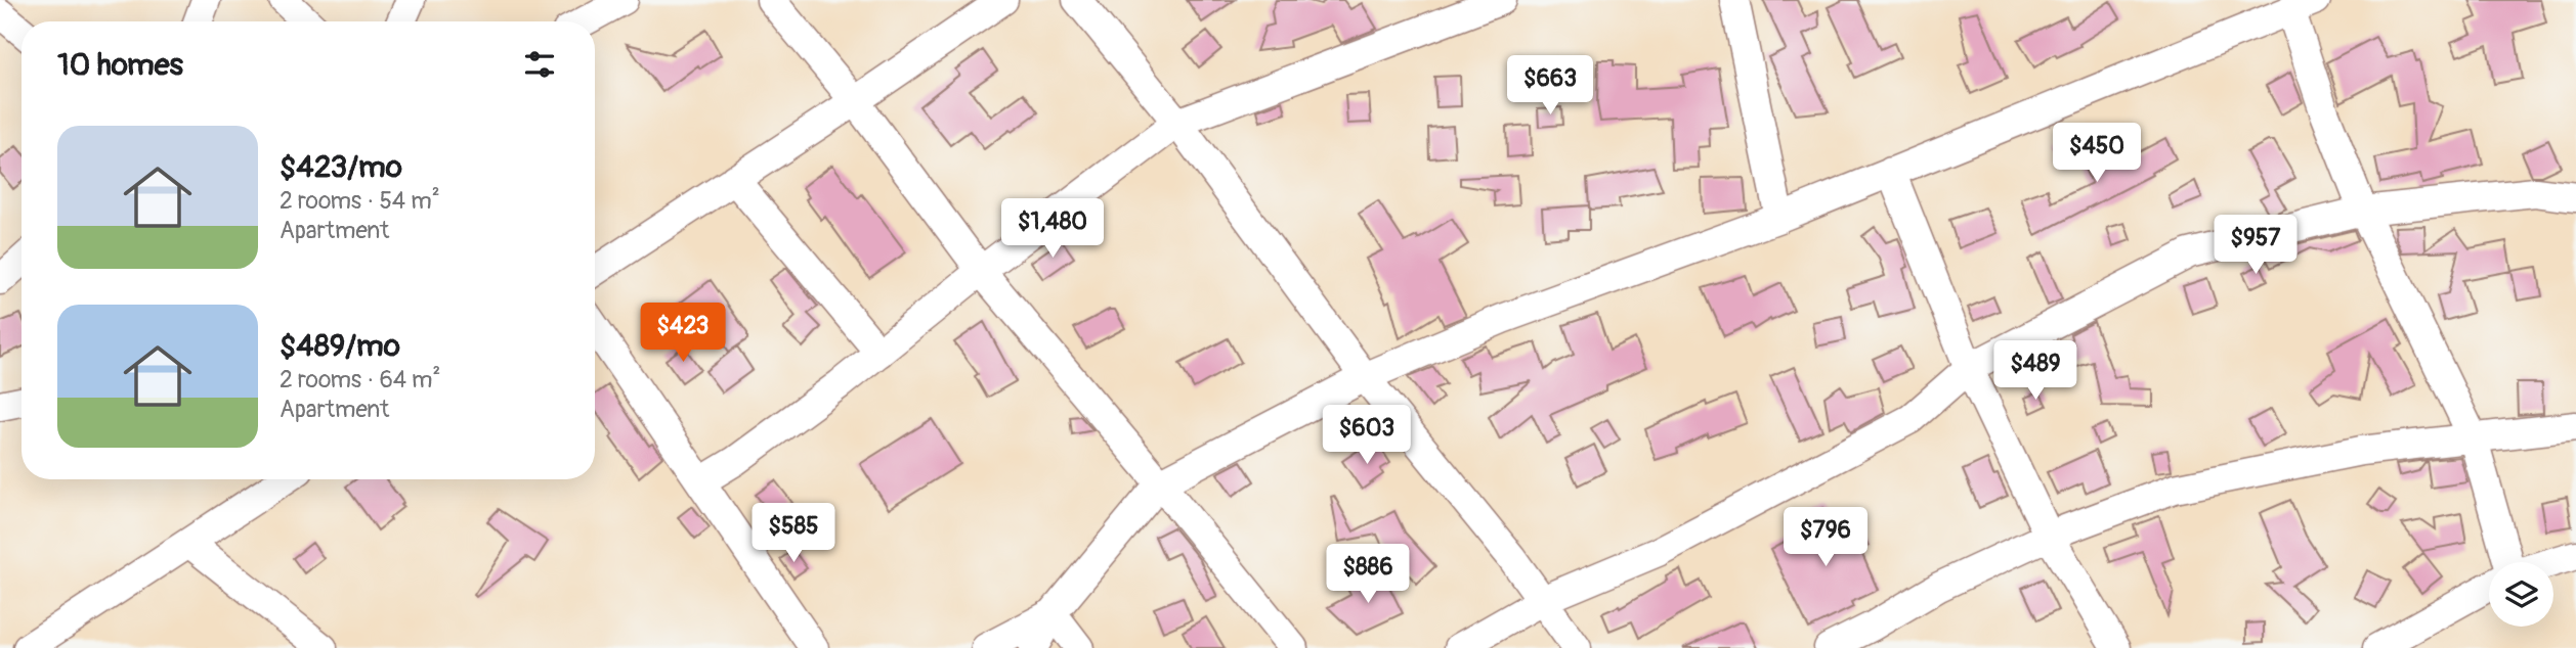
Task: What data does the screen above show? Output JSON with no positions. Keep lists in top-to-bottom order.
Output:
{
  "page": {
    "heading": "10 homes",
    "price": [
      "$663",
      "$450",
      "$1,480",
      "$957",
      "$423",
      "$489",
      "$603",
      "$585",
      "$796",
      "$886"
    ],
    "list": [
      {
        "name": "$423/mo",
        "note": "2 rooms · 54 m² · Apartment"
      },
      {
        "name": "$489/mo",
        "note": "2 rooms · 64 m² · Apartment"
      }
    ]
  }
}
